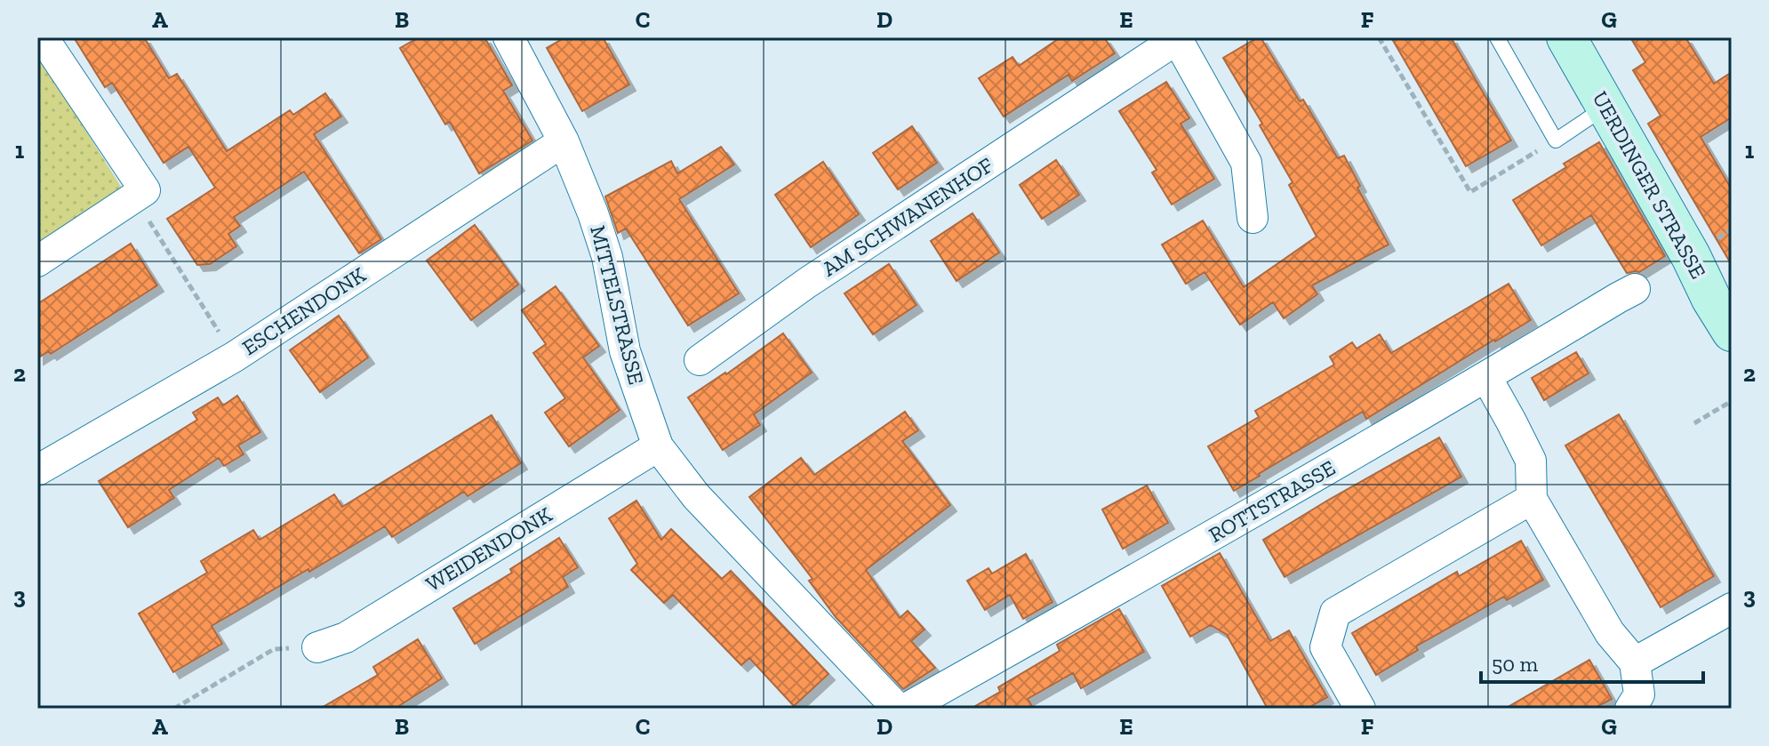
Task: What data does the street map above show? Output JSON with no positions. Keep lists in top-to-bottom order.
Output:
{
  "streets": {
    "street": [
      "UERDINGER STRASSE",
      "AM SCHWANENHOF",
      "MITTELSTRASSE",
      "ESCHENDONK",
      "ROTTSTRASSE",
      "WEIDENDONK"
    ]
  },
  "crossings": [
    ["MITTELSTRASSE", "ESCHENDONK"],
    ["MITTELSTRASSE", "ROTTSTRASSE"],
    ["MITTELSTRASSE", "WEIDENDONK"]
  ],
  "scale_bar": "50 m",
  "grid": {
    "columns": [
      "A",
      "B",
      "C",
      "D",
      "E",
      "F",
      "G"
    ],
    "rows": ["1", "2", "3"]
  }
}
